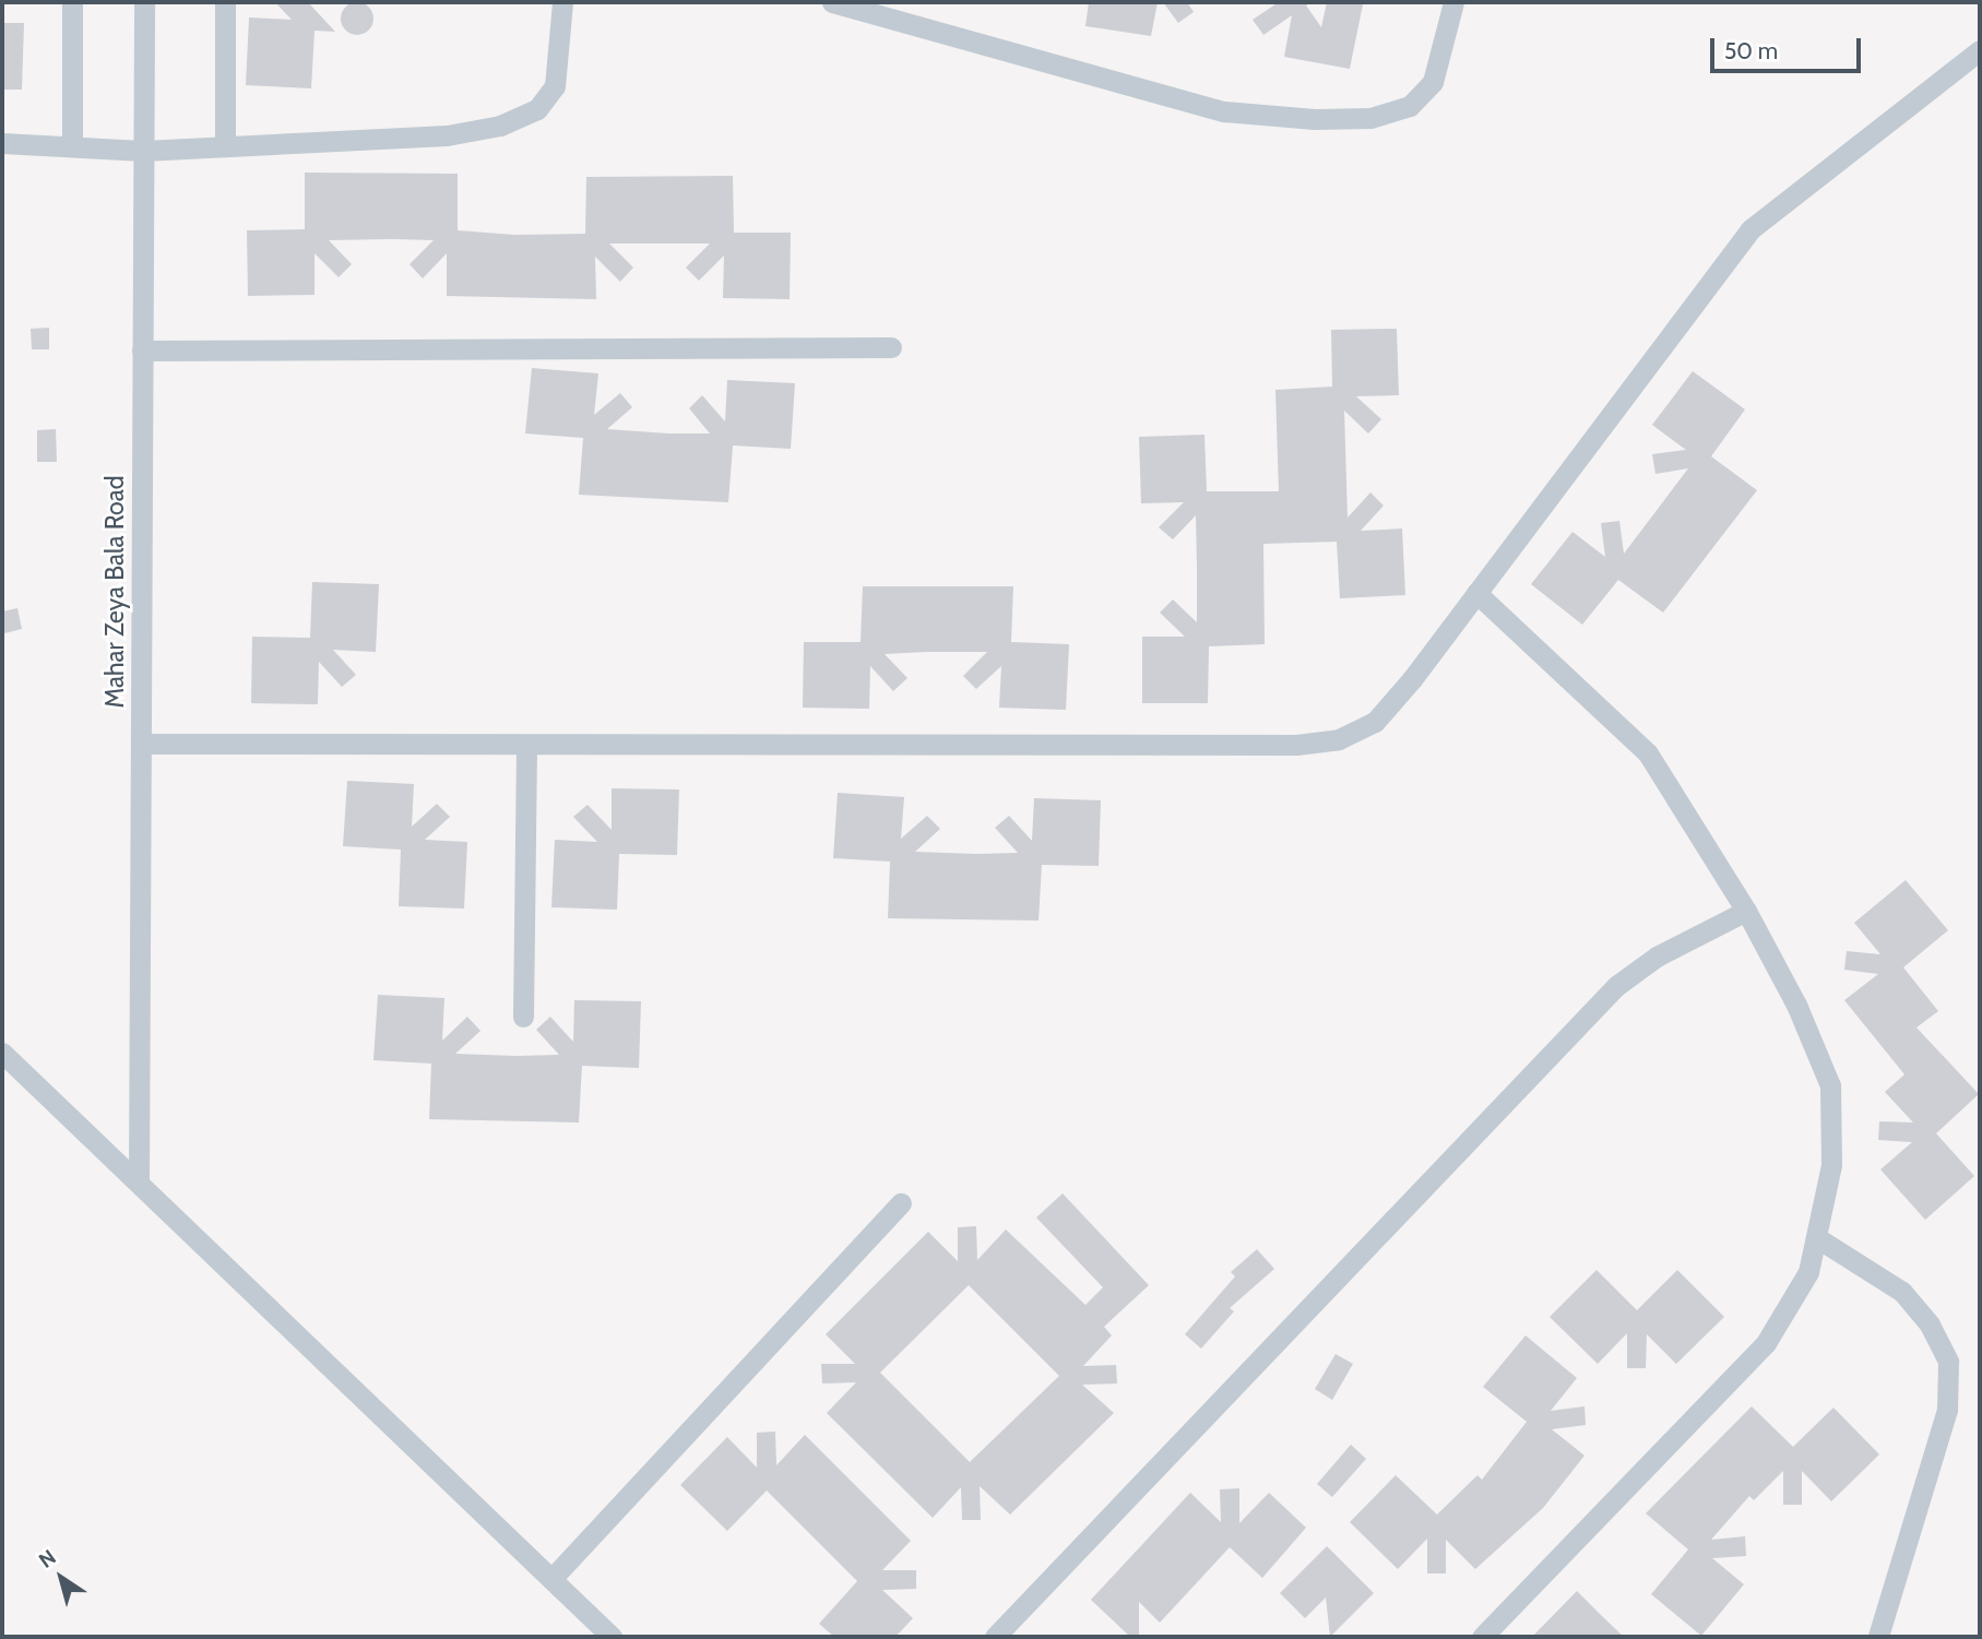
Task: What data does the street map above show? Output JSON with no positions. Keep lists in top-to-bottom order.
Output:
{
  "streets": {
    "street": ["Mahar Zeya Bala Road"]
  },
  "scale_bar": "50 m",
  "north": "top left"
}
